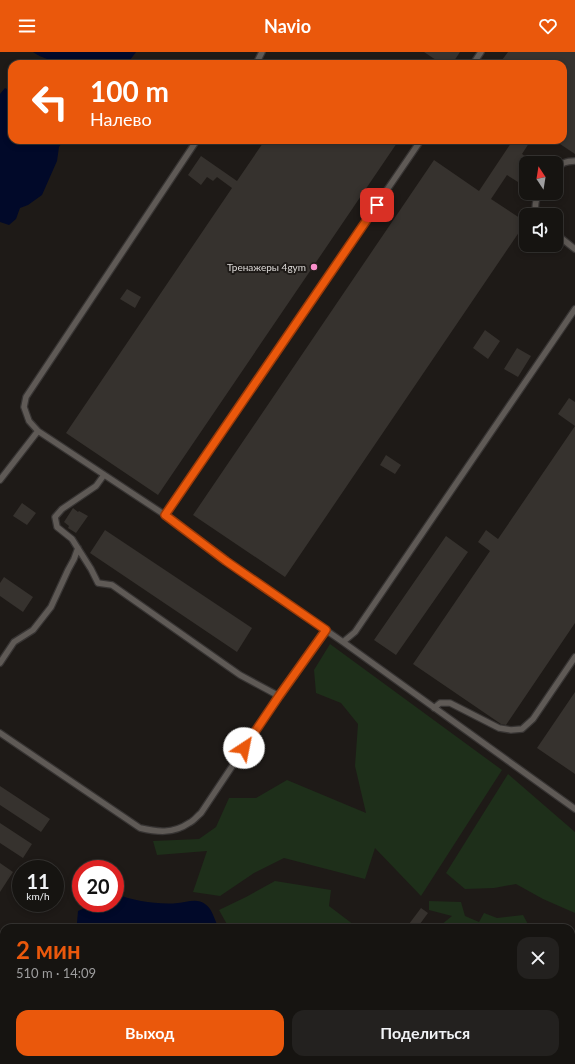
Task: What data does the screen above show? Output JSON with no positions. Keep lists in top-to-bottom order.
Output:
{
  "places": ["Тренажеры 4gym"],
  "north": "top",
  "page": {
    "header": "Navio",
    "turn": ["100 m", "Налево"],
    "speed": "11 km/h",
    "limit": "20",
    "heading": ["2 мин", "510 m · 14:09"],
    "buttons": ["Выход", "Поделиться"]
  }
}
